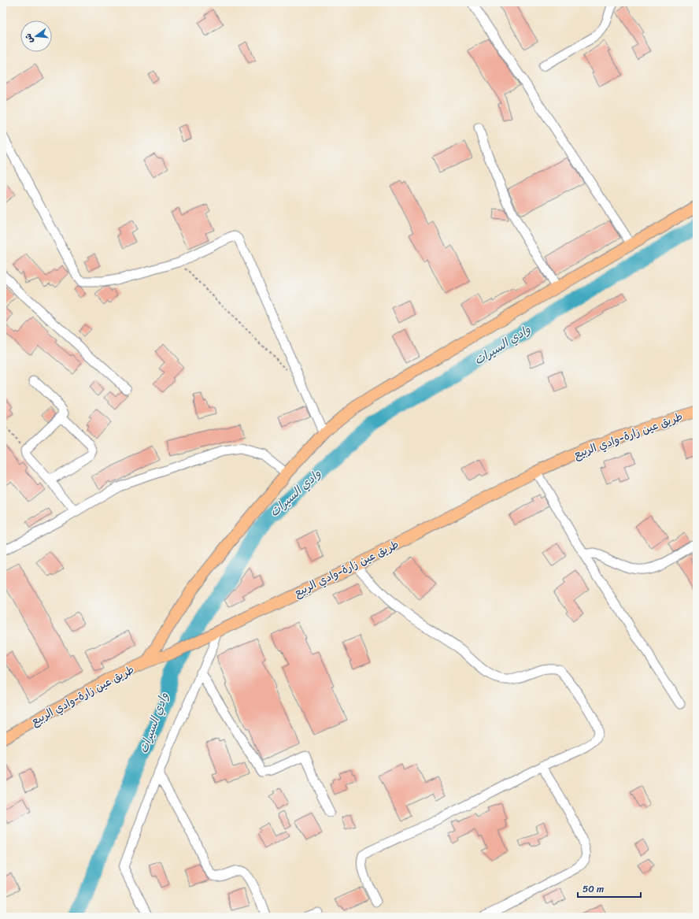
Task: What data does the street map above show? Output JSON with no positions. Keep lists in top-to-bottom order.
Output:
{
  "streets": {
    "main road": ["طريق عين زارة-وادي الربيع"]
  },
  "water": ["وادي السيرات"],
  "scale_bar": "50 m",
  "north": "left"
}
